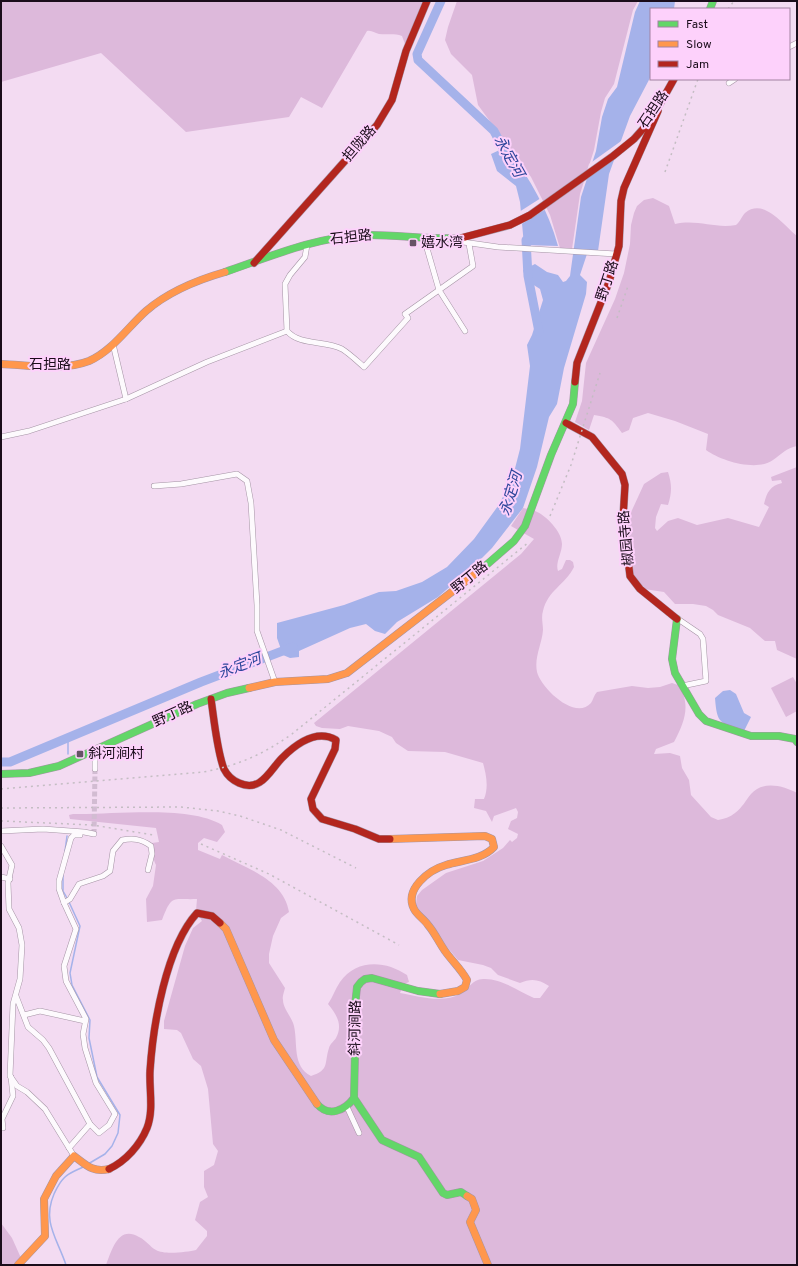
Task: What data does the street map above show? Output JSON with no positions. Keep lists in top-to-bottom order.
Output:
{
  "streets": {
    "street": [
      "石担路",
      "担陇路",
      "野丁路",
      "椒园寺路",
      "斜河涧路"
    ]
  },
  "crossings": [
    ["石担路", "担陇路"],
    ["石担路", "野丁路"],
    ["野丁路", "椒园寺路"],
    ["野丁路", "斜河涧路"]
  ],
  "water": ["永定河"],
  "places": {
    "transit": ["嬉水湾", "斜河涧村"]
  },
  "legend": ["Fast", "Slow", "Jam"]
}
